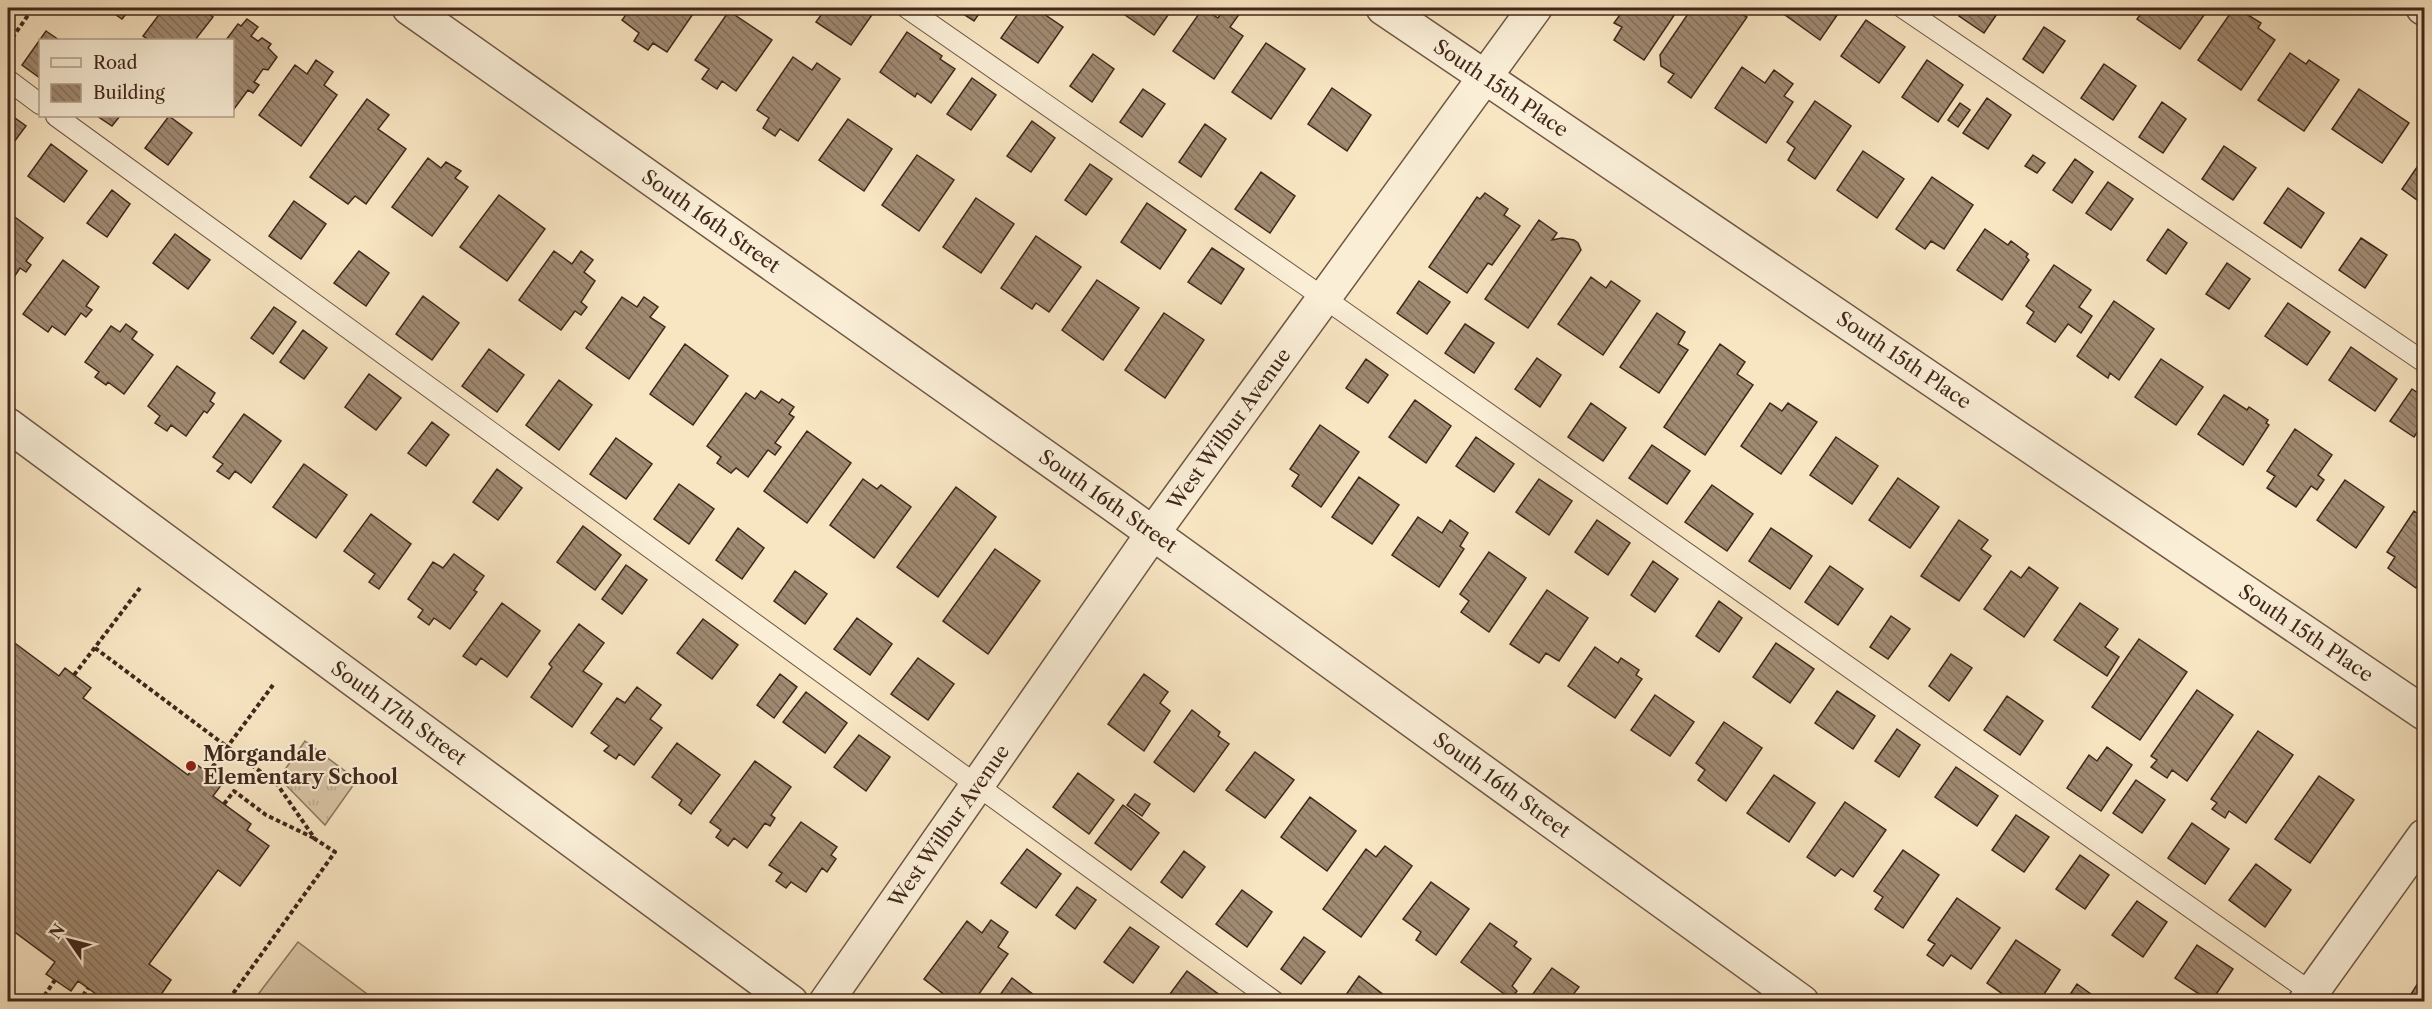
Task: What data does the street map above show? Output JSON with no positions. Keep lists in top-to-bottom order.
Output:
{
  "streets": {
    "street": [
      "South 15th Place",
      "South 16th Street",
      "West Wilbur Avenue",
      "South 17th Street"
    ]
  },
  "crossings": [
    ["South 15th Place", "West Wilbur Avenue"],
    ["South 16th Street", "West Wilbur Avenue"]
  ],
  "places": ["Morgandale Elementary School"],
  "legend": ["Road", "Building"],
  "north": "top left"
}
